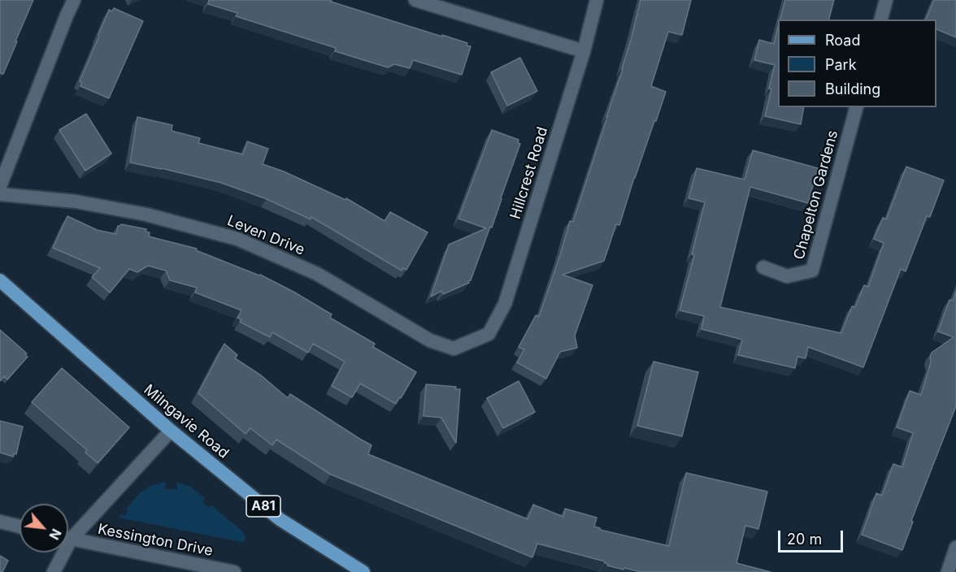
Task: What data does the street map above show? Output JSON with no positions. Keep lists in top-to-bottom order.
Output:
{
  "streets": {
    "main road": ["Milngavie Road", "A81"],
    "street": [
      "Hillcrest Road",
      "Chapelton Gardens",
      "Leven Drive",
      "Kessington Drive"
    ]
  },
  "crossings": [
    ["Hillcrest Road", "Leven Drive"]
  ],
  "legend": ["Road", "Park", "Building"],
  "scale_bar": "20 m",
  "north": "bottom right"
}
